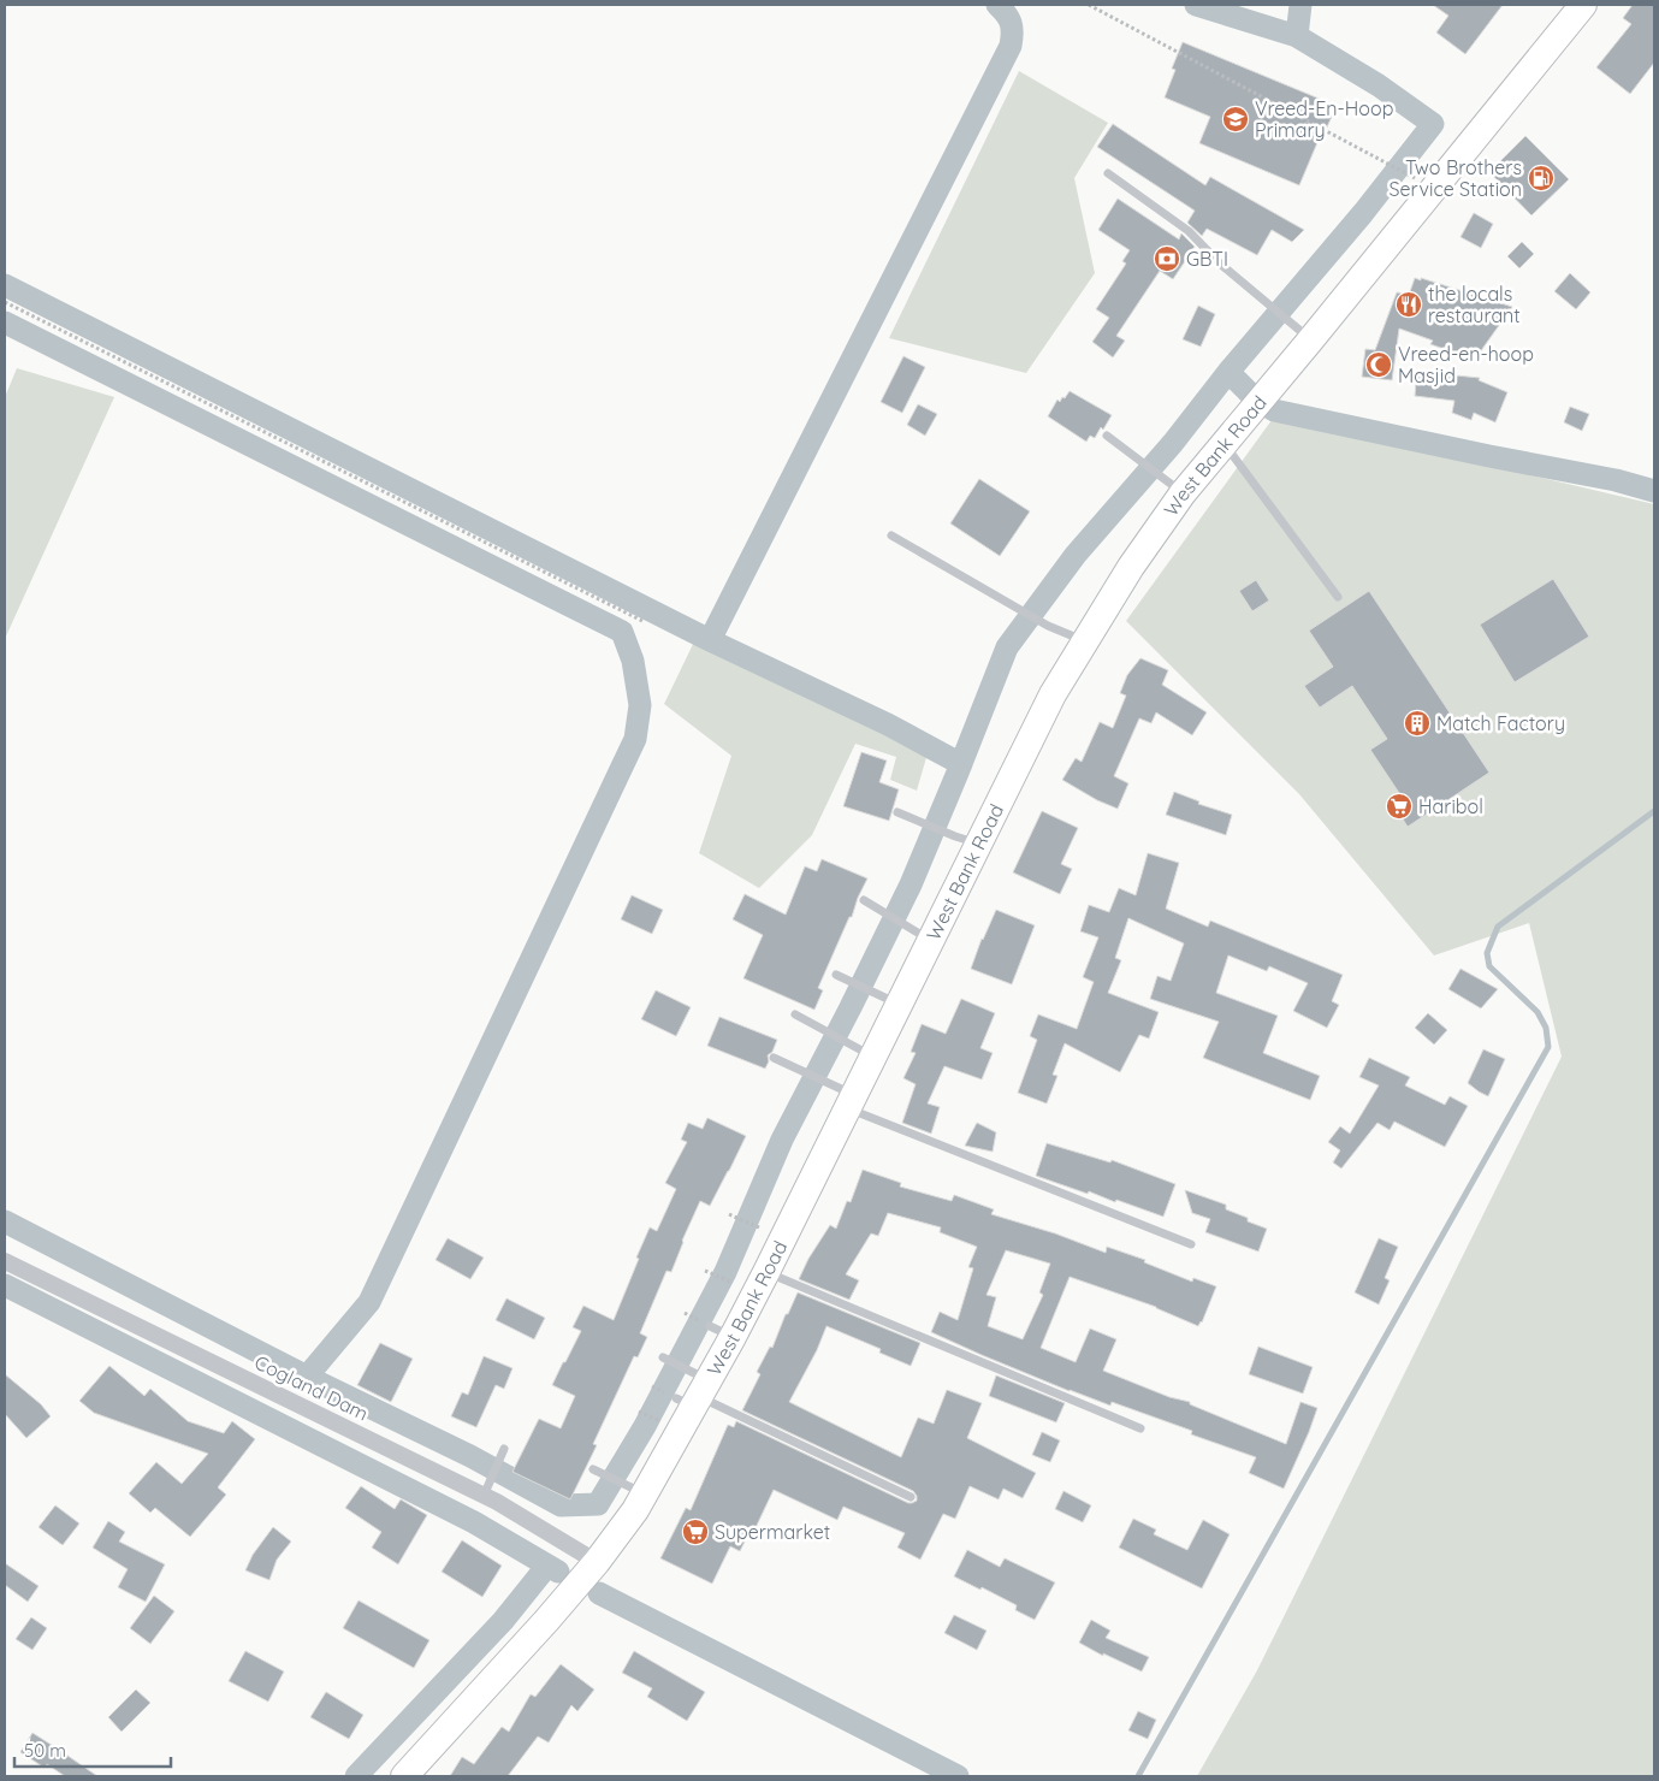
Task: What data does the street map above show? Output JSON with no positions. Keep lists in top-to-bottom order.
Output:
{
  "streets": {
    "main road": ["West Bank Road"],
    "street": ["Cogland Dam"]
  },
  "crossings": [
    ["West Bank Road", "Cogland Dam"]
  ],
  "places": {
    "school or university": ["Vreed-En-Hoop Primary"],
    "fuel station": ["Two Brothers Service Station"],
    "bank": ["GBTI"],
    "restaurant": ["the locals restaurant"],
    "mosque": ["Vreed-en-hoop Masjid"],
    "building": ["Match Factory"],
    "supermarket": ["Haribol", "Supermarket"]
  },
  "scale_bar": "50 m"
}
